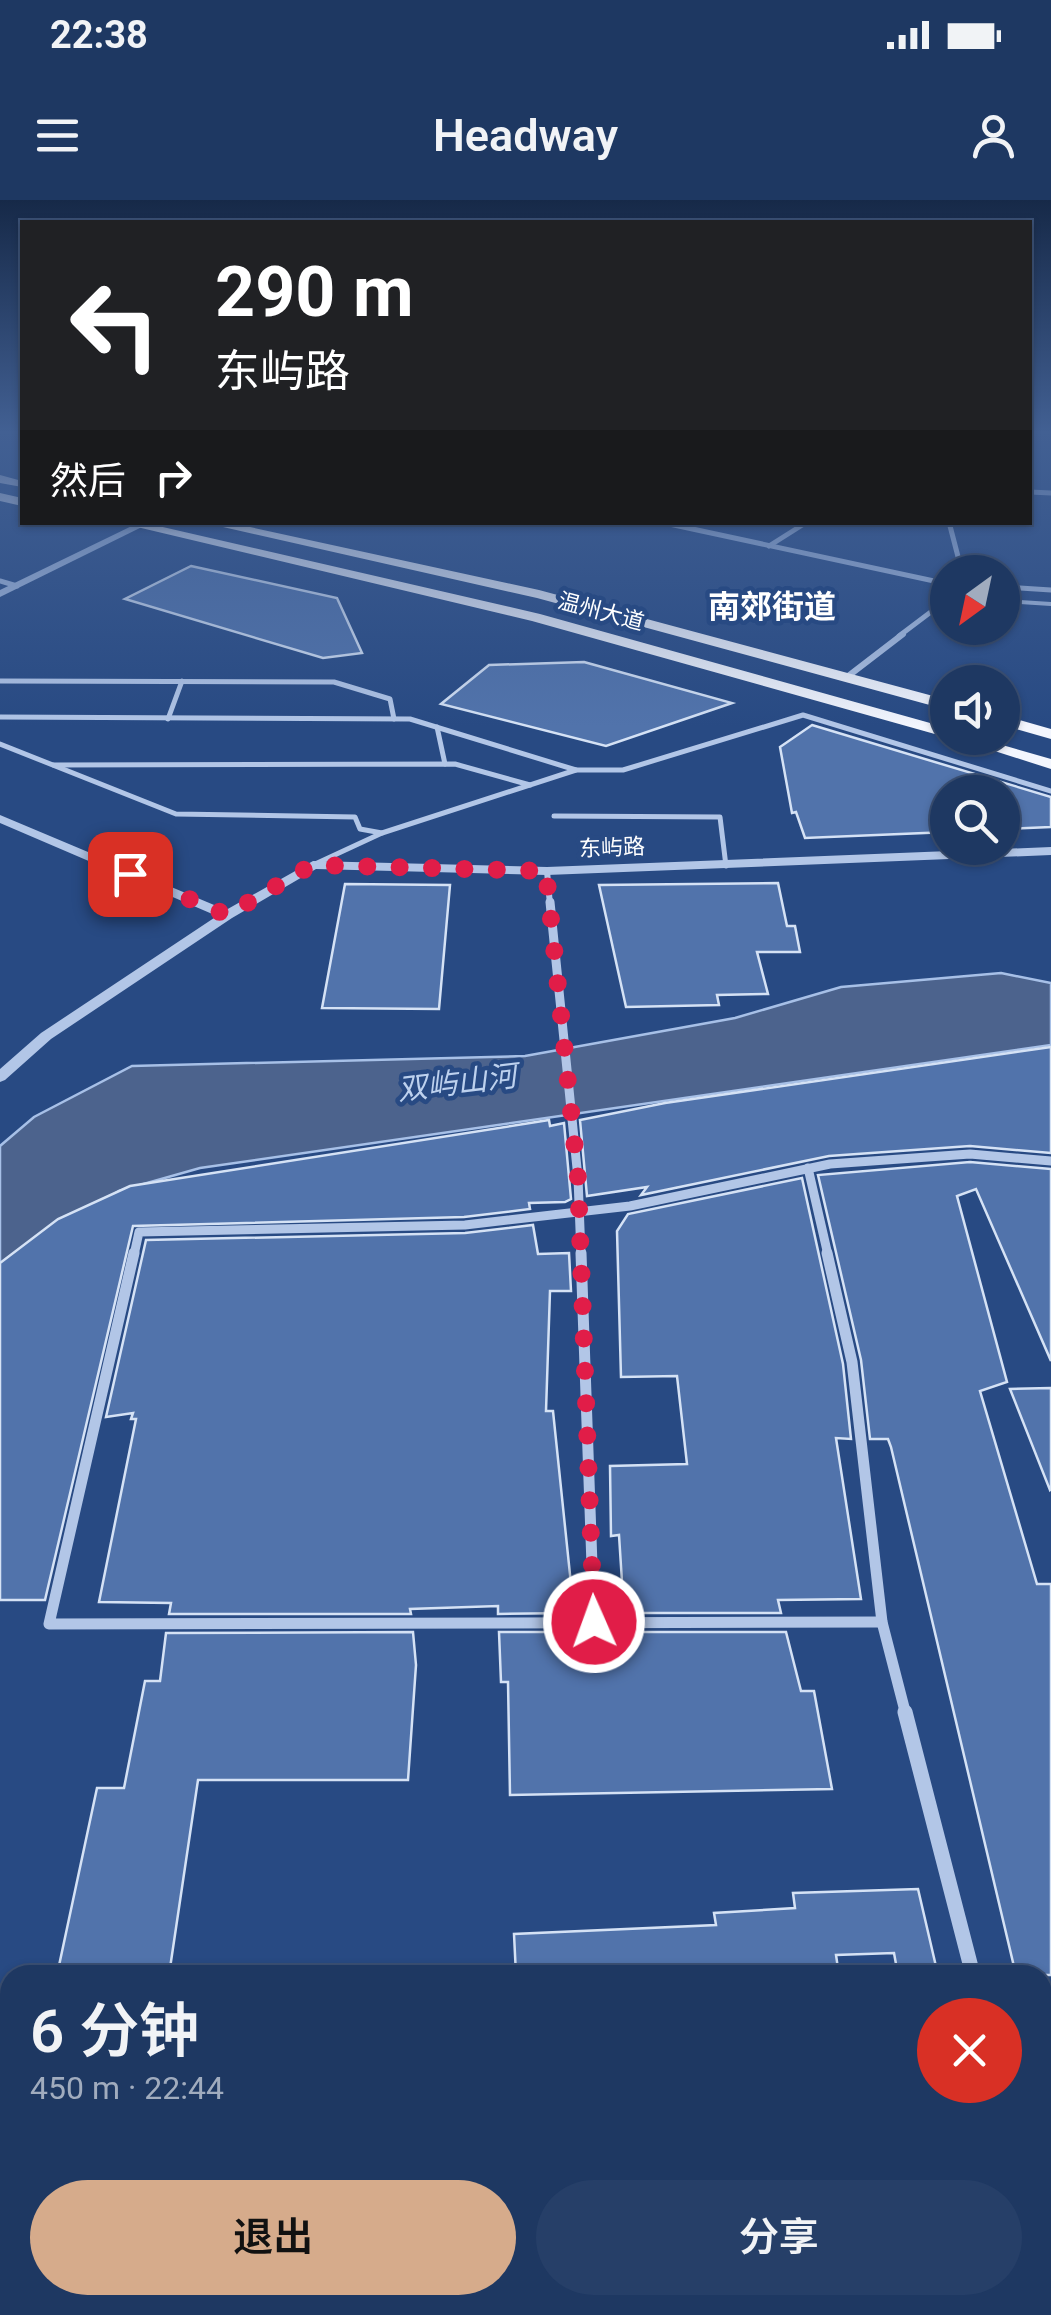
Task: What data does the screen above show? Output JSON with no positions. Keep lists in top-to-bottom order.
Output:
{
  "streets": {
    "main road": ["温州大道"],
    "street": ["东屿路"]
  },
  "districts": ["南郊街道"],
  "water": ["双屿山河"],
  "north": "bottom left",
  "page": {
    "status": "22:38",
    "header": "Headway",
    "turn": ["290 m", "东屿路"],
    "then": "然后",
    "heading": ["6 分钟", "450 m · 22:44"],
    "buttons": ["退出", "分享"]
  }
}
